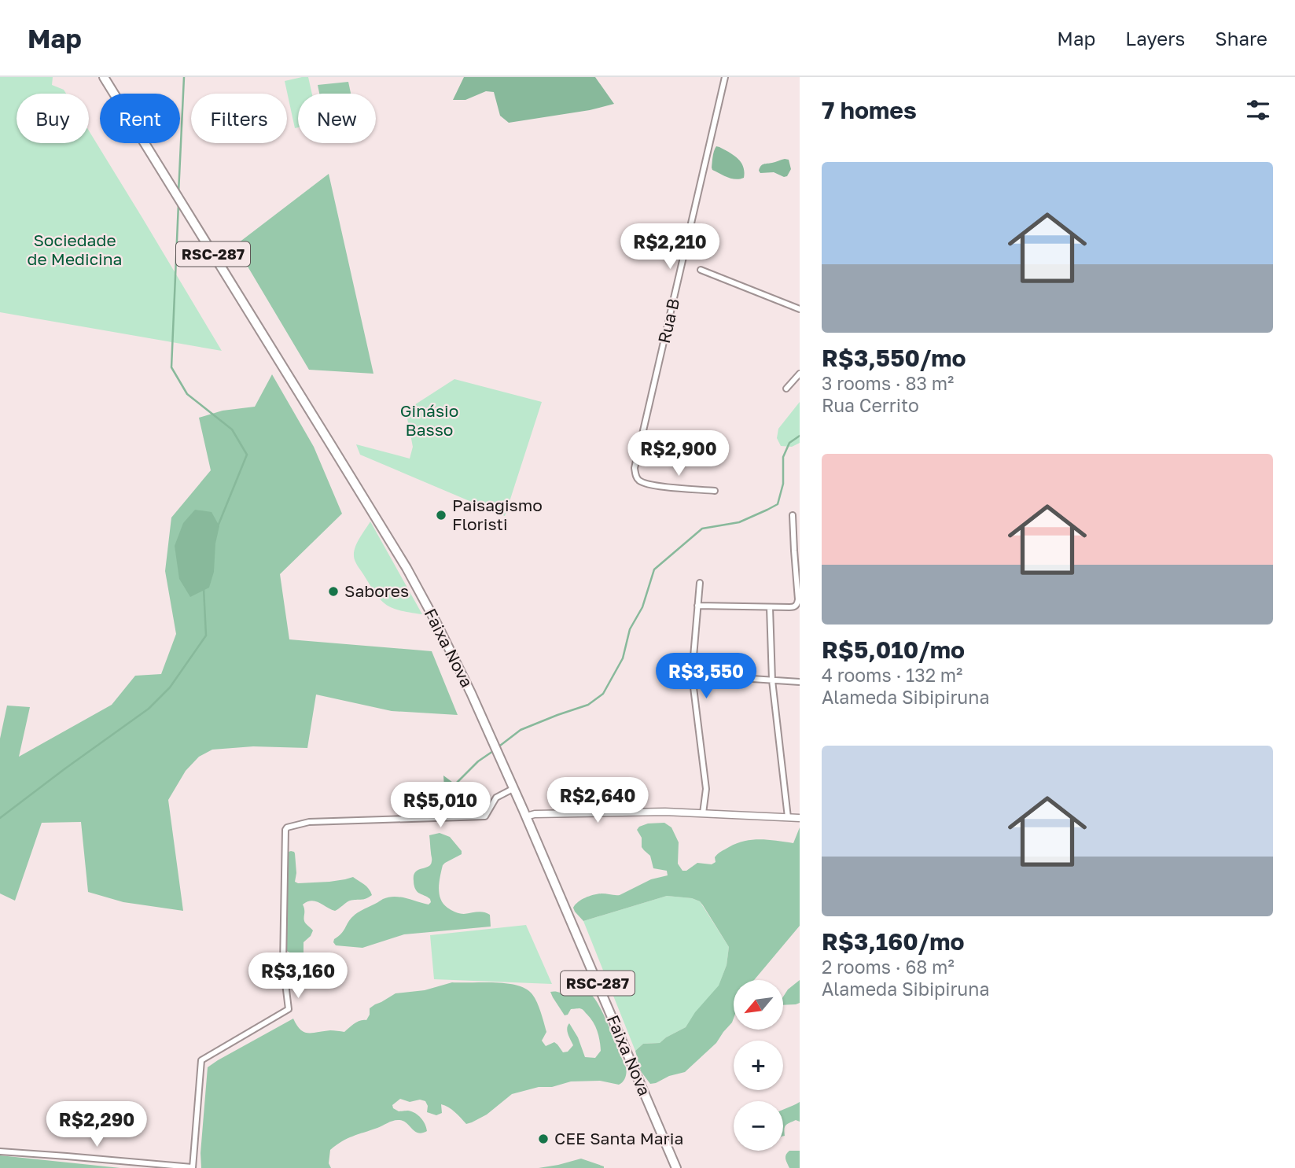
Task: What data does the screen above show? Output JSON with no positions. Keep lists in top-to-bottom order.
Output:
{
  "streets": {
    "highway": ["RSC-287", "Faixa Nova"],
    "street": ["Rua B"]
  },
  "parks": ["Sociedade de Medicina", "Ginásio Basso"],
  "places": ["Paisagismo Floristi", "Sabores", "CEE Santa Maria"],
  "north": "bottom left",
  "page": {
    "header": "Map",
    "nav": ["Map", "Layers", "Share"],
    "heading": "7 homes",
    "chip": [
      "Buy",
      "Rent",
      "Filters",
      "New"
    ],
    "list": [
      {
        "name": "R$3,550/mo",
        "note": "3 rooms · 83 m² · Rua Cerrito"
      },
      {
        "name": "R$5,010/mo",
        "note": "4 rooms · 132 m² · Alameda Sibipiruna"
      },
      {
        "name": "R$3,160/mo",
        "note": "2 rooms · 68 m² · Alameda Sibipiruna"
      }
    ],
    "price": [
      "R$2,210",
      "R$2,900",
      "R$3,550",
      "R$2,640",
      "R$5,010",
      "R$3,160",
      "R$2,290"
    ],
    "map_buttons": ["+", "−"]
  }
}
